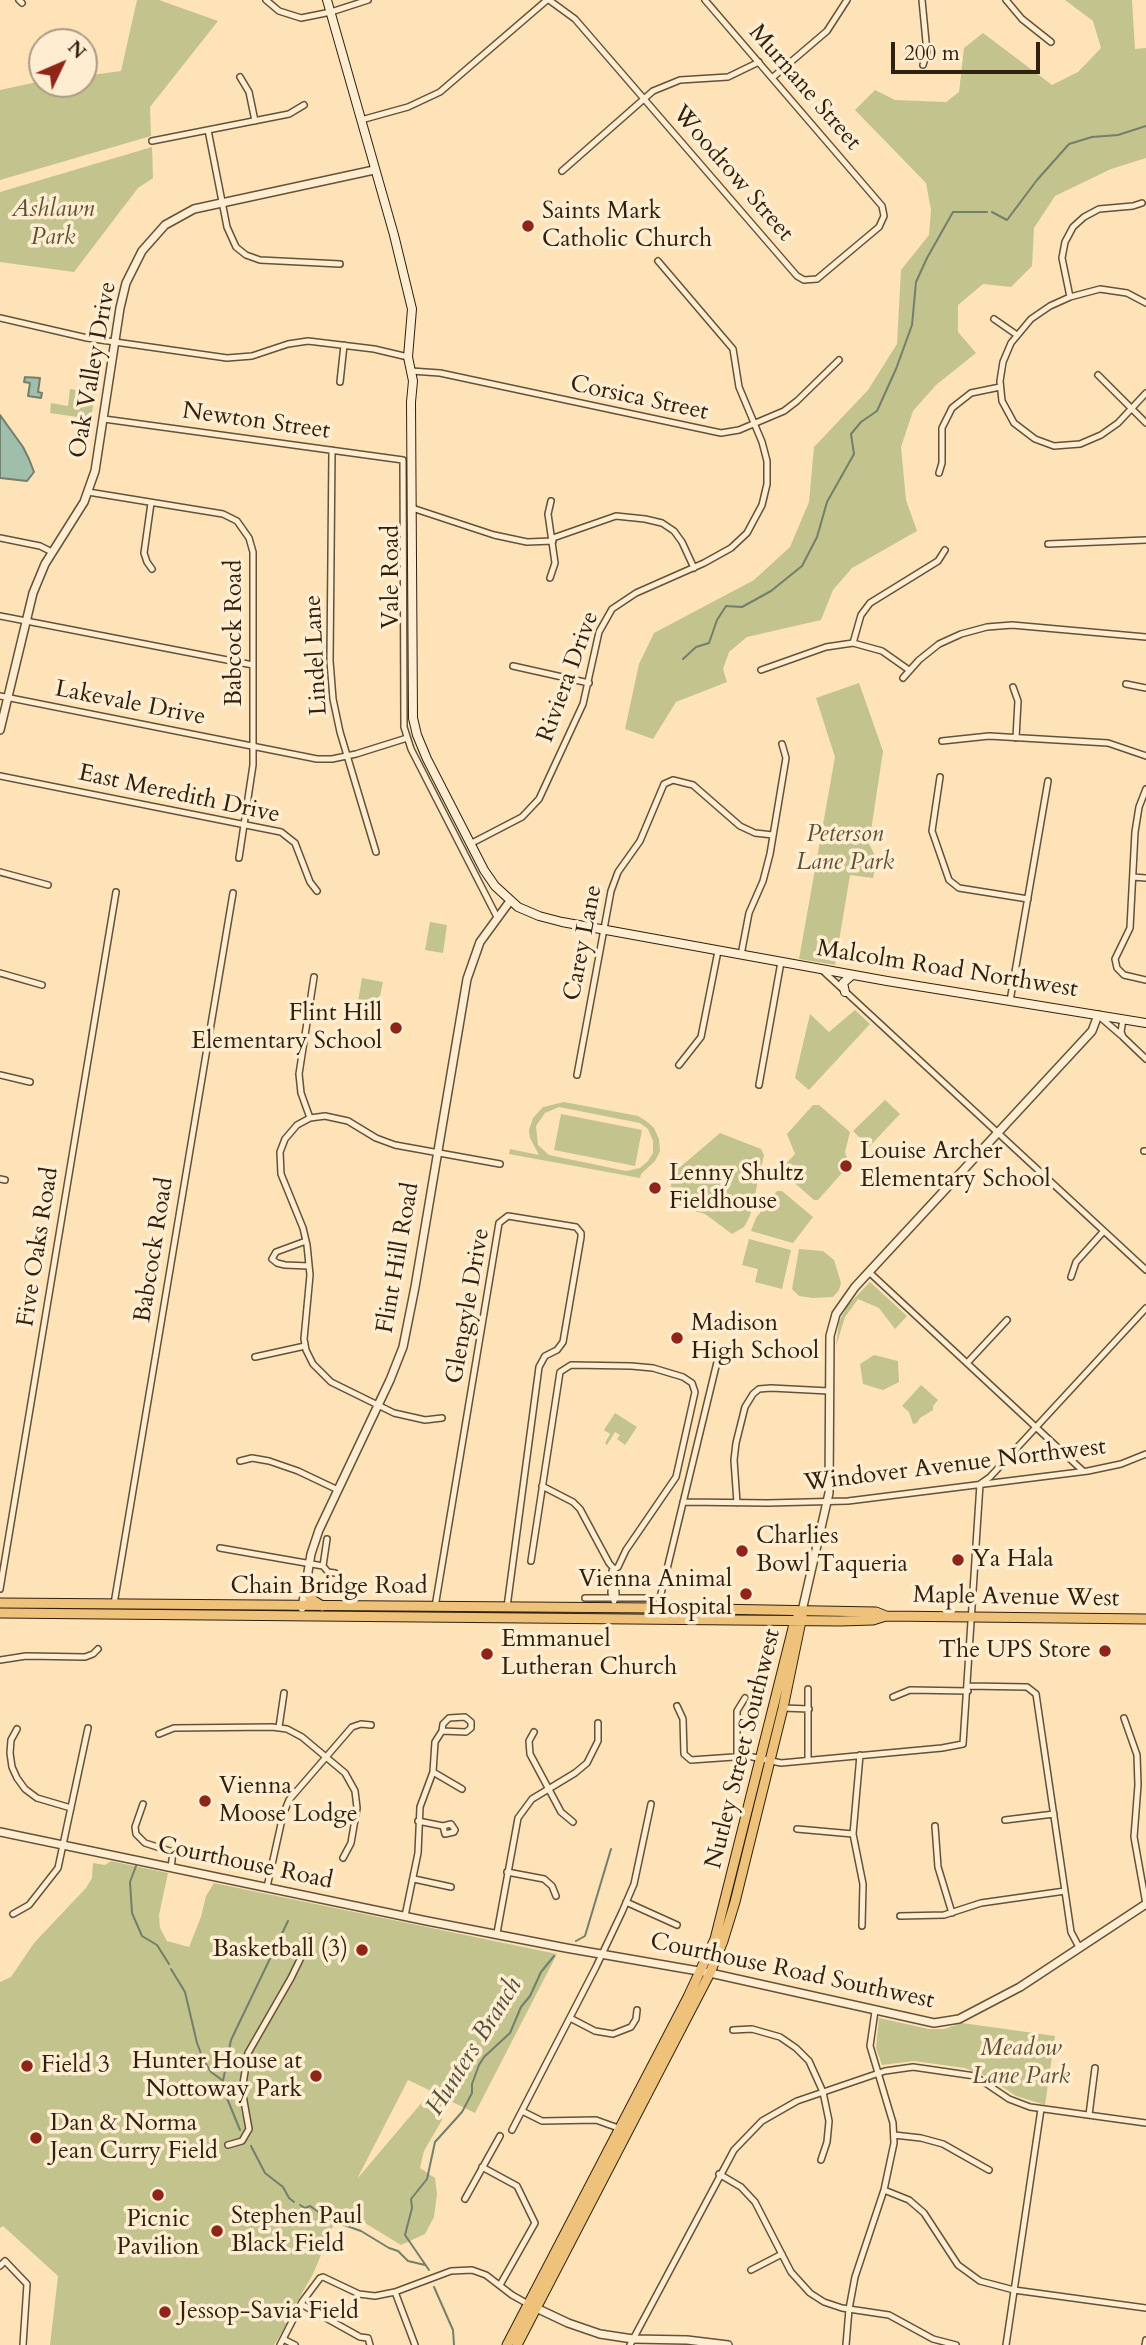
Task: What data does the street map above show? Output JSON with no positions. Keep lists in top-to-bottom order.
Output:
{
  "streets": {
    "main road": [
      "Vale Road",
      "Malcolm Road Northwest",
      "Chain Bridge Road",
      "Maple Avenue West",
      "Nutley Street Southwest"
    ],
    "street": [
      "Murnane Street",
      "Woodrow Street",
      "Oak Valley Drive",
      "Corsica Street",
      "Newton Street",
      "Babcock Road",
      "Lindel Lane",
      "Riviera Drive",
      "Lakevale Drive",
      "East Meredith Drive",
      "Carey Lane",
      "Five Oaks Road",
      "Flint Hill Road",
      "Glengyle Drive",
      "Windover Avenue Northwest",
      "Courthouse Road",
      "Courthouse Road Southwest"
    ]
  },
  "crossings": [
    ["Murnane Street", "Woodrow Street"],
    ["Oak Valley Drive", "Newton Street"],
    ["Oak Valley Drive", "Vale Road"],
    ["Oak Valley Drive", "Babcock Road"],
    ["Oak Valley Drive", "Lakevale Drive"],
    ["Corsica Street", "Vale Road"],
    ["Corsica Street", "Riviera Drive"],
    ["Newton Street", "Vale Road"],
    ["Newton Street", "Lindel Lane"],
    ["Vale Road", "Riviera Drive"],
    ["Vale Road", "Lakevale Drive"],
    ["Vale Road", "Carey Lane"],
    ["Vale Road", "Malcolm Road Northwest"],
    ["Vale Road", "Flint Hill Road"],
    ["Babcock Road", "Lakevale Drive"],
    ["Babcock Road", "East Meredith Drive"],
    ["Babcock Road", "Chain Bridge Road"],
    ["Lindel Lane", "Lakevale Drive"],
    ["Flint Hill Road", "Chain Bridge Road"],
    ["Glengyle Drive", "Chain Bridge Road"],
    ["Chain Bridge Road", "Maple Avenue West"],
    ["Maple Avenue West", "Nutley Street Southwest"],
    ["Nutley Street Southwest", "Courthouse Road Southwest"],
    ["Courthouse Road", "Courthouse Road Southwest"]
  ],
  "water": ["Hunters Branch"],
  "parks": ["Ashlawn Park", "Peterson Lane Park", "Meadow Lane Park"],
  "places": [
    "Saints Mark Catholic Church",
    "Flint Hill Elementary School",
    "Louise Archer Elementary School",
    "Lenny Shultz Fieldhouse",
    "Madison High School",
    "Charlies Bowl Taqueria",
    "Ya Hala",
    "Vienna Animal Hospital",
    "The UPS Store",
    "Emmanuel Lutheran Church",
    "Vienna Moose Lodge",
    "Basketball (3)",
    "Field 3",
    "Hunter House at Nottoway Park",
    "Dan & Norma Jean Curry Field",
    "Picnic Pavilion",
    "Stephen Paul Black Field",
    "Jessop-Savia Field"
  ],
  "scale_bar": "200 m",
  "north": "top right"
}
